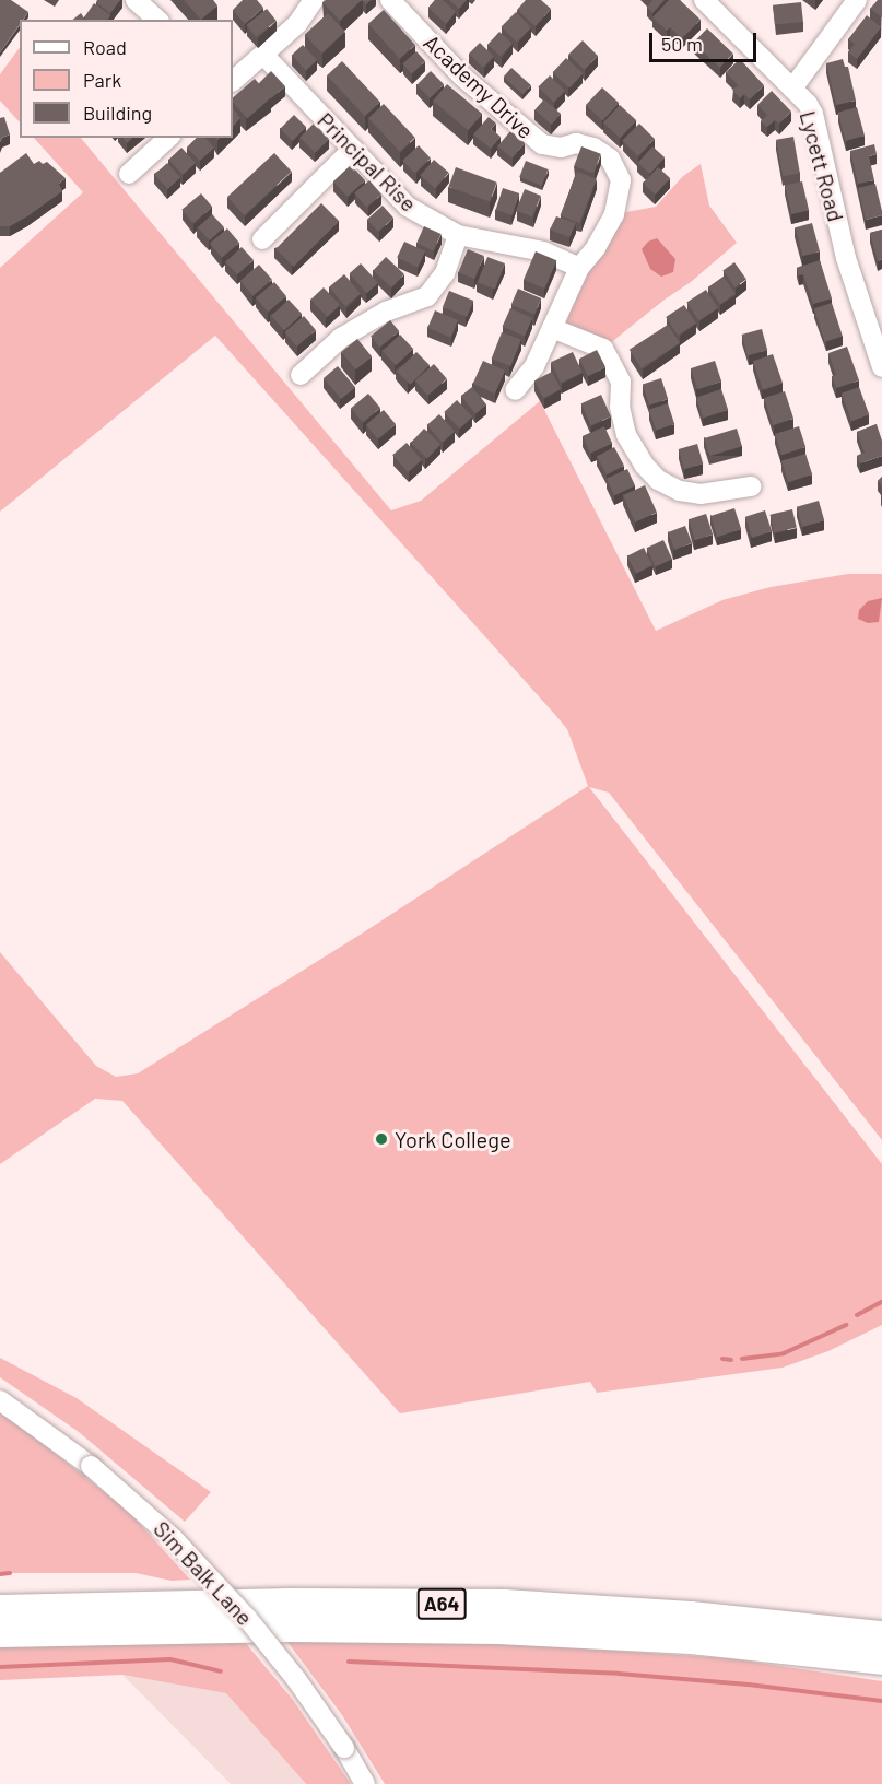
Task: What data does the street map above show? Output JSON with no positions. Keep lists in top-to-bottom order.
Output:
{
  "streets": {
    "highway": ["A64"],
    "street": [
      "Academy Drive",
      "Principal Rise",
      "Lycett Road",
      "Sim Balk Lane"
    ]
  },
  "crossings": [
    ["Academy Drive", "Principal Rise"]
  ],
  "places": ["York College"],
  "legend": ["Road", "Park", "Building"],
  "scale_bar": "50 m"
}
